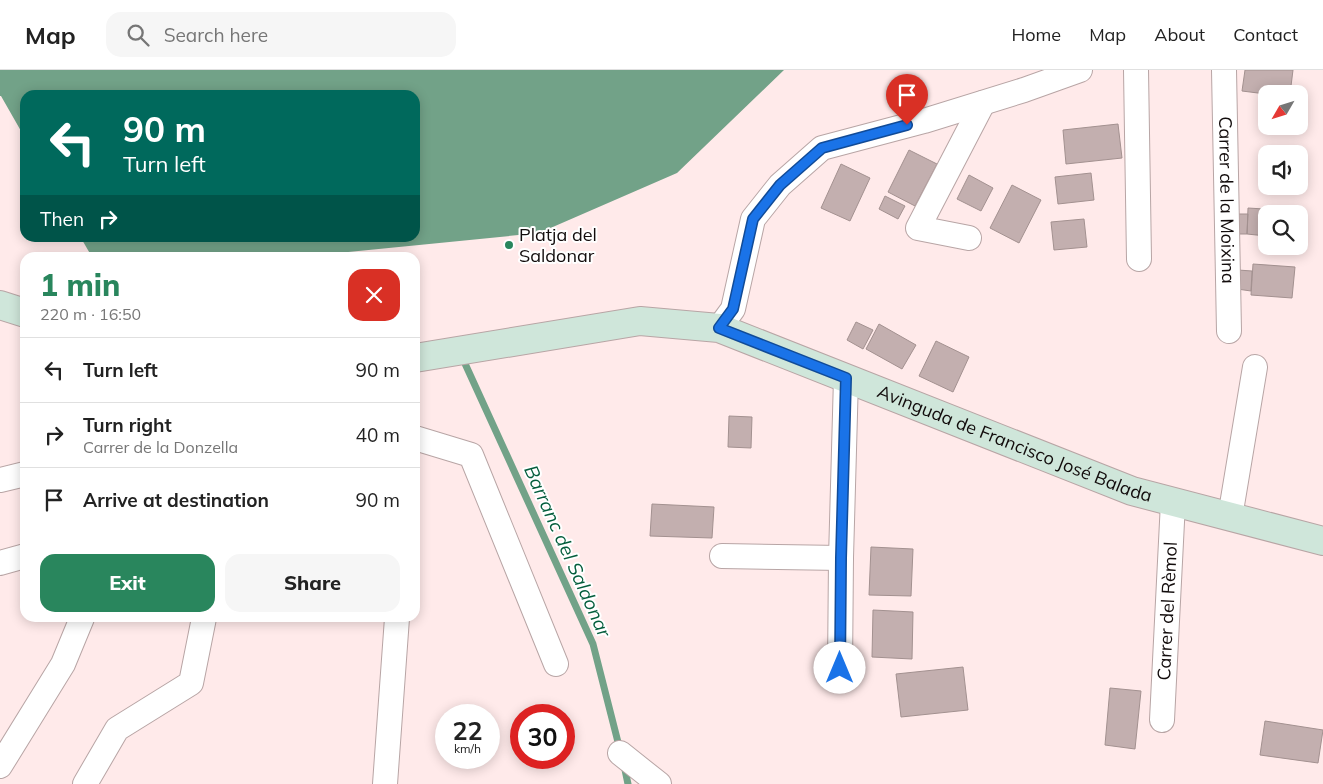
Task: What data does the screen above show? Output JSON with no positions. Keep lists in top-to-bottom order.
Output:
{
  "streets": {
    "street": ["Carrer de la Moixina", "Avinguda de Francisco José Balada", "Carrer del Rèmol"]
  },
  "crossings": [
    ["Avinguda de Francisco José Balada", "Carrer del Rèmol"]
  ],
  "water": ["Barranc del Saldonar"],
  "places": ["Platja del Saldonar"],
  "north": "bottom left",
  "page": {
    "header": "Map",
    "search": "Search here",
    "nav": [
      "Home",
      "Map",
      "About",
      "Contact"
    ],
    "turn": ["90 m", "Turn left"],
    "then": "Then",
    "heading": ["1 min", "220 m · 16:50"],
    "list": [
      {
        "name": "Turn left",
        "value": "90 m"
      },
      {
        "name": "Turn right",
        "note": "Carrer de la Donzella",
        "value": "40 m"
      },
      {
        "name": "Arrive at destination",
        "value": "90 m"
      }
    ],
    "buttons": ["Exit", "Share"],
    "speed": "22 km/h",
    "limit": "30"
  }
}
